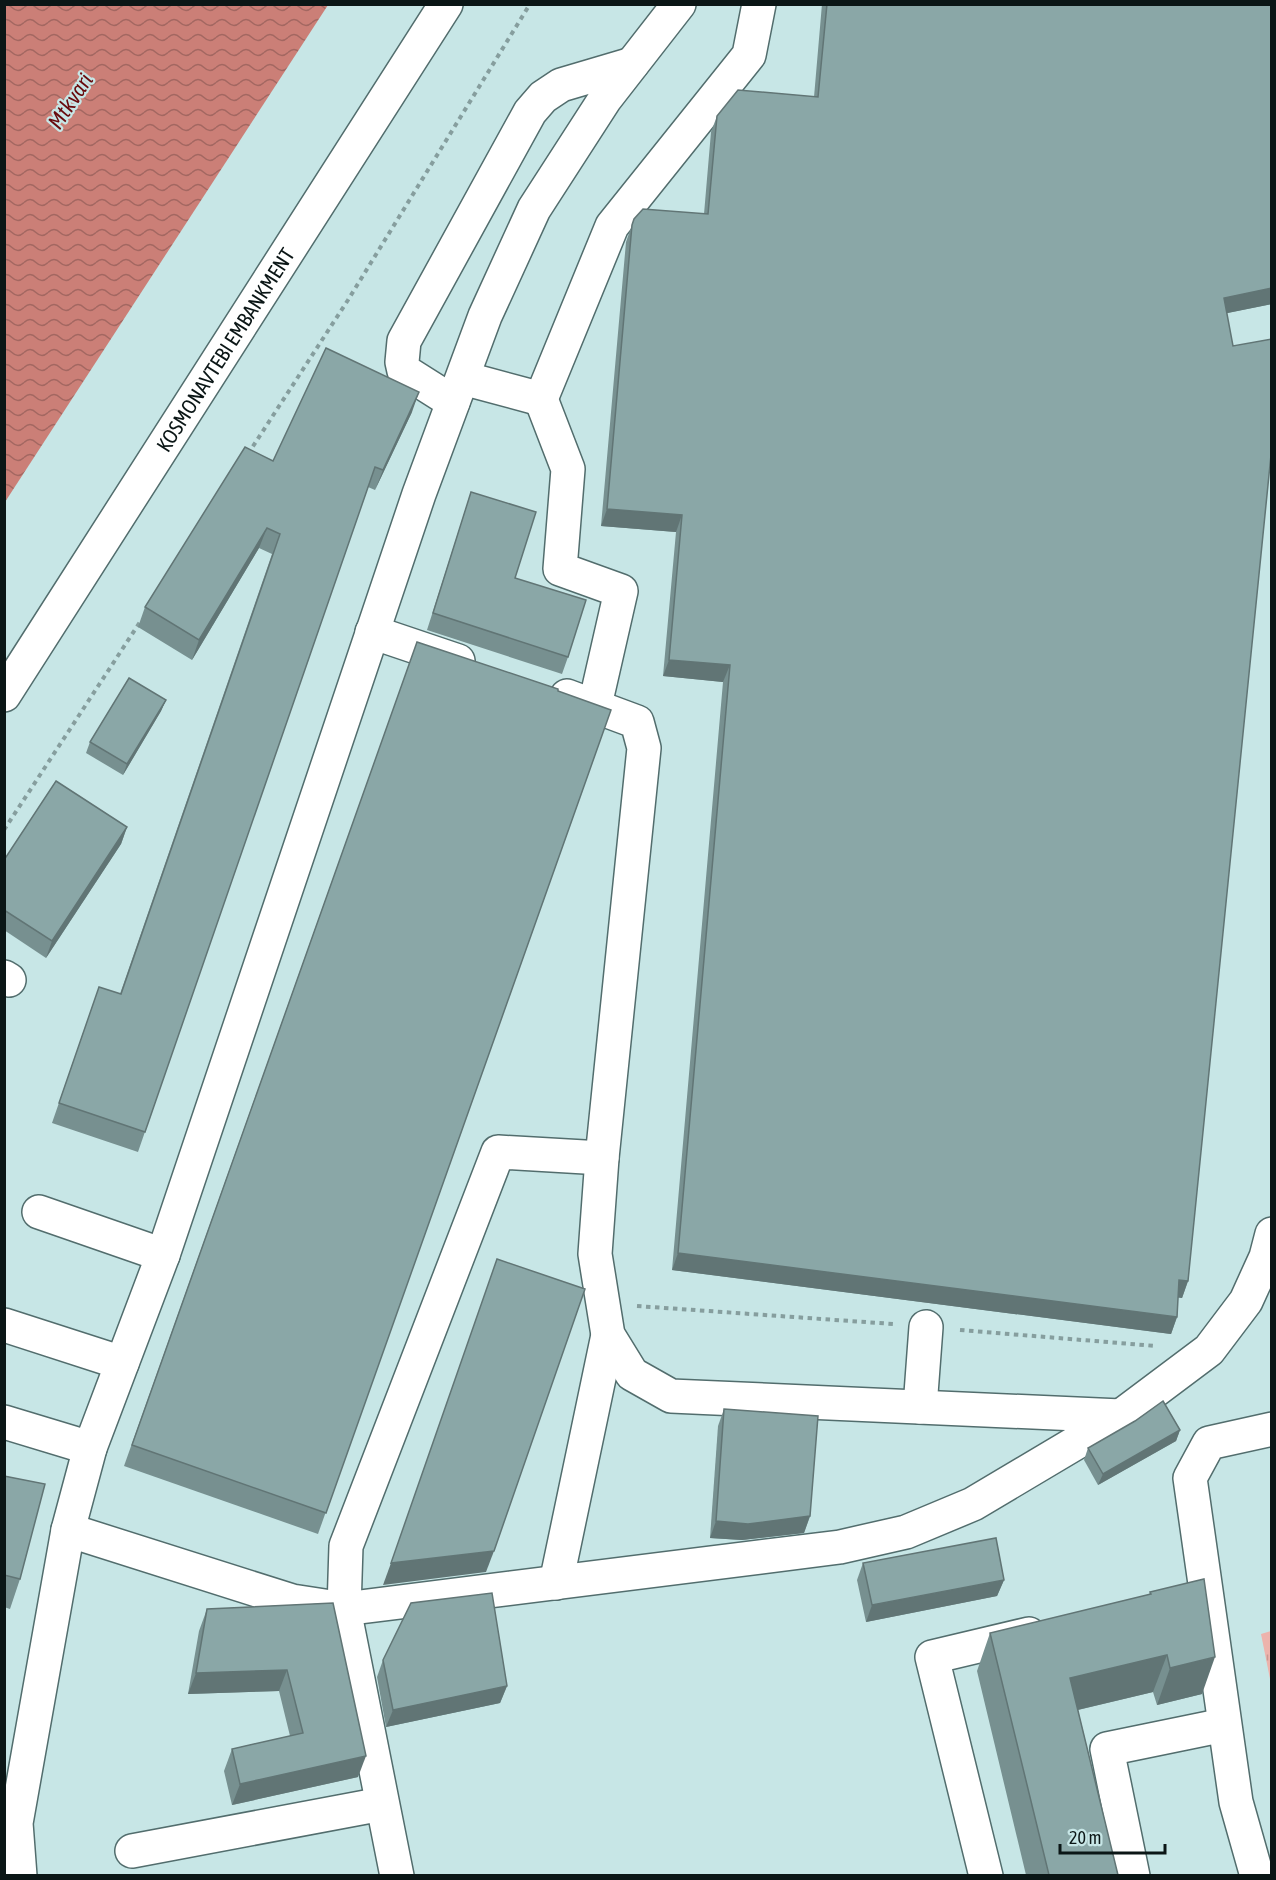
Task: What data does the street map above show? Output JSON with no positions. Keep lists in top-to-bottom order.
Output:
{
  "streets": {
    "main road": ["KOSMONAVTEBI EMBANKMENT"]
  },
  "water": ["Mtkvari"],
  "scale_bar": "20 m"
}
